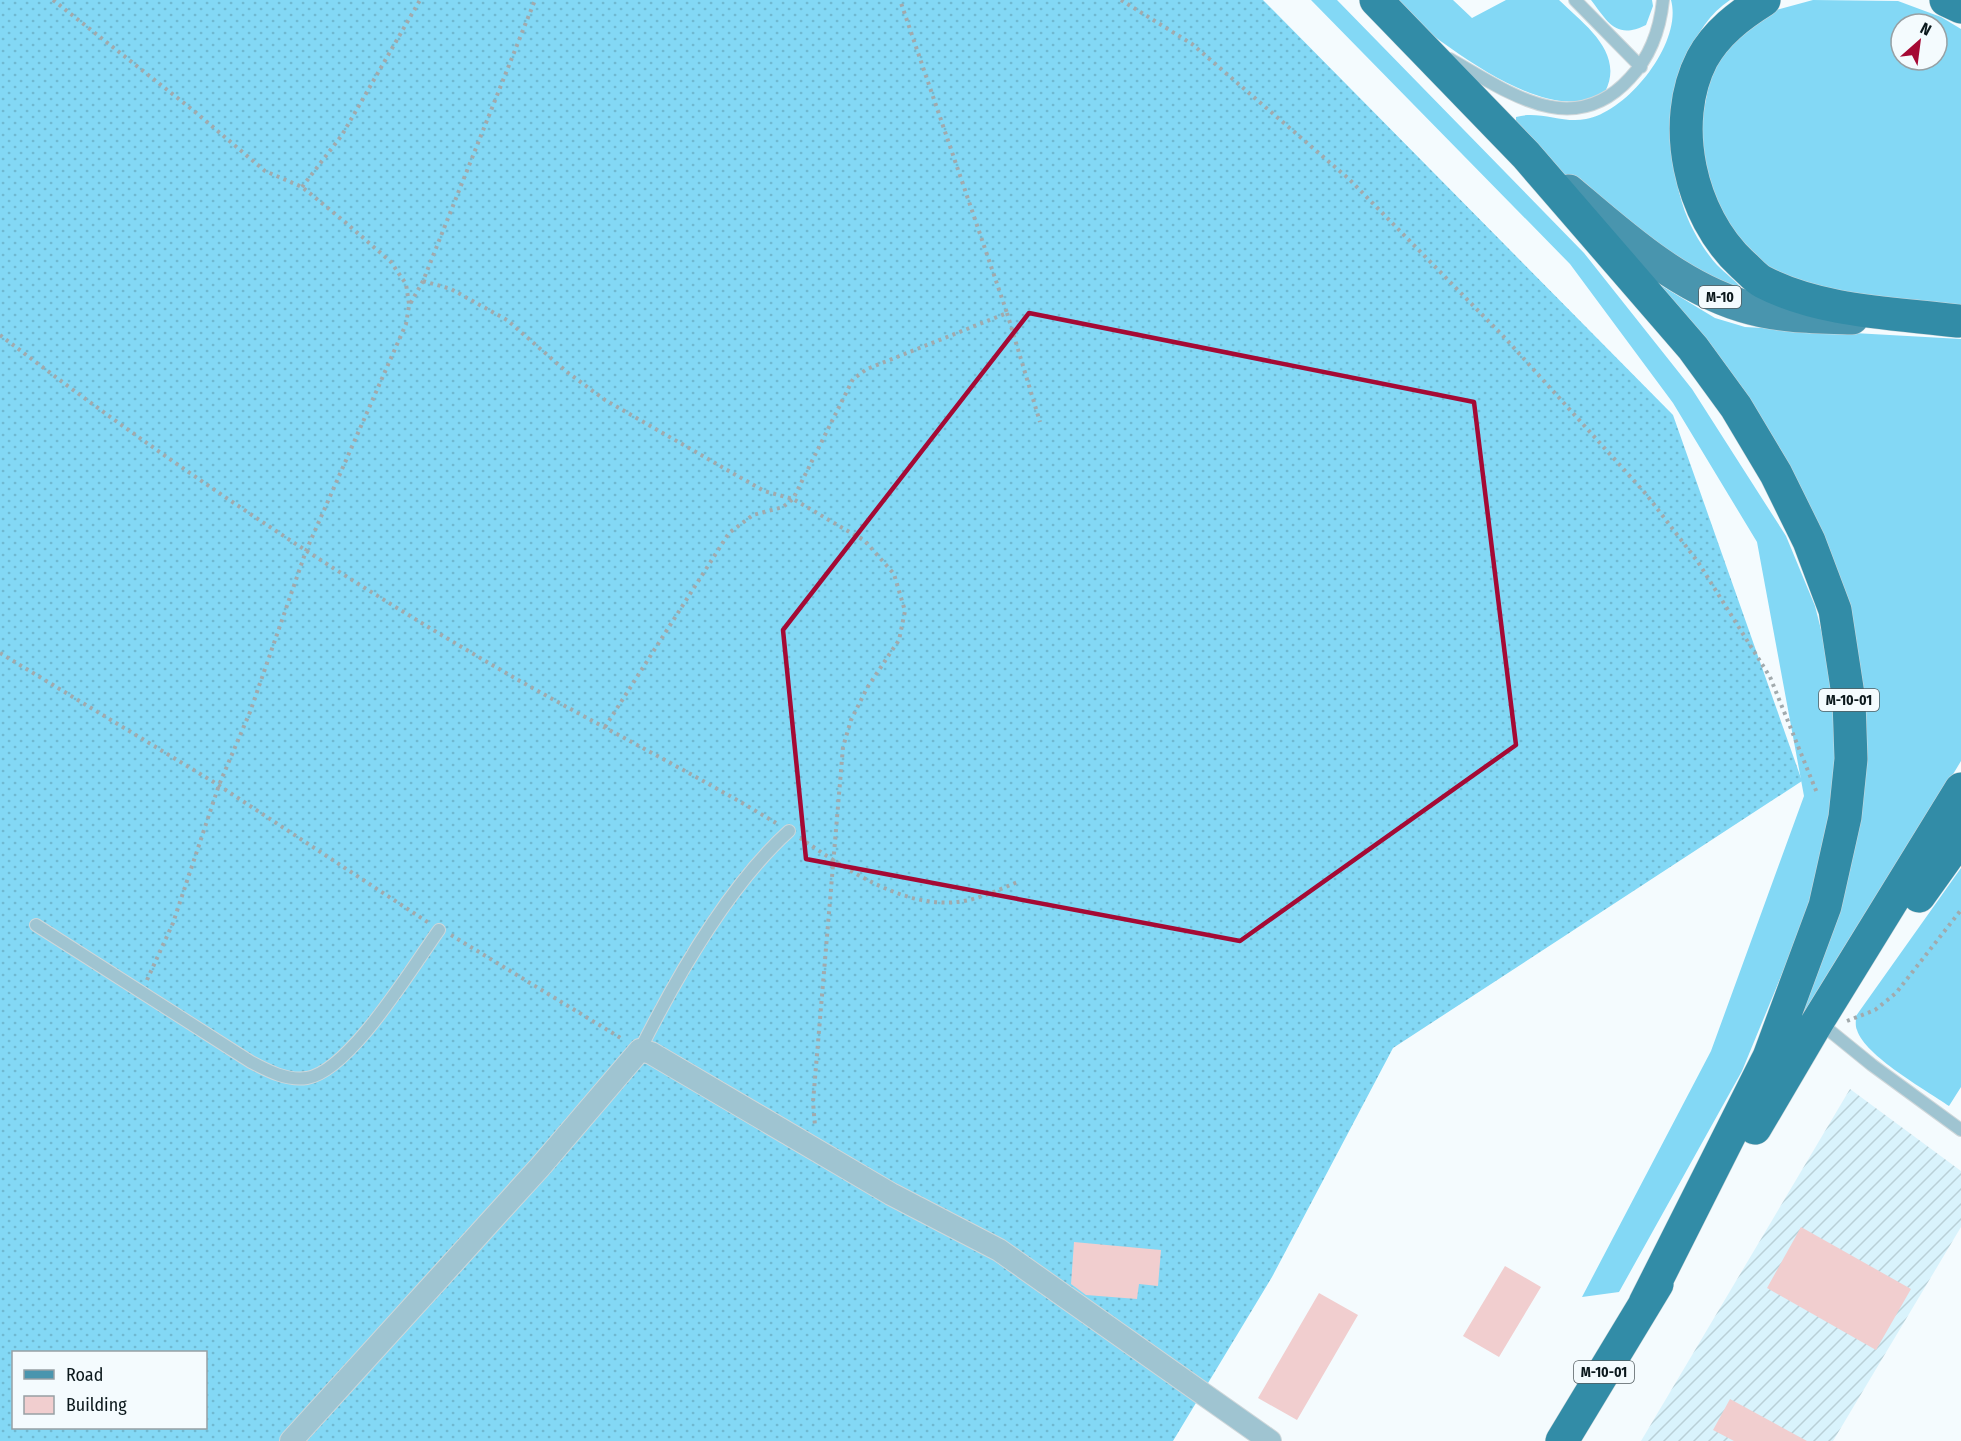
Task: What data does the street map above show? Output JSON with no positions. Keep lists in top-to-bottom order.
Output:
{
  "streets": {
    "highway": ["М-10", "М-10-01"]
  },
  "crossings": [
    ["М-10", "М-10-01"]
  ],
  "legend": ["Road", "Building"],
  "north": "top right"
}
